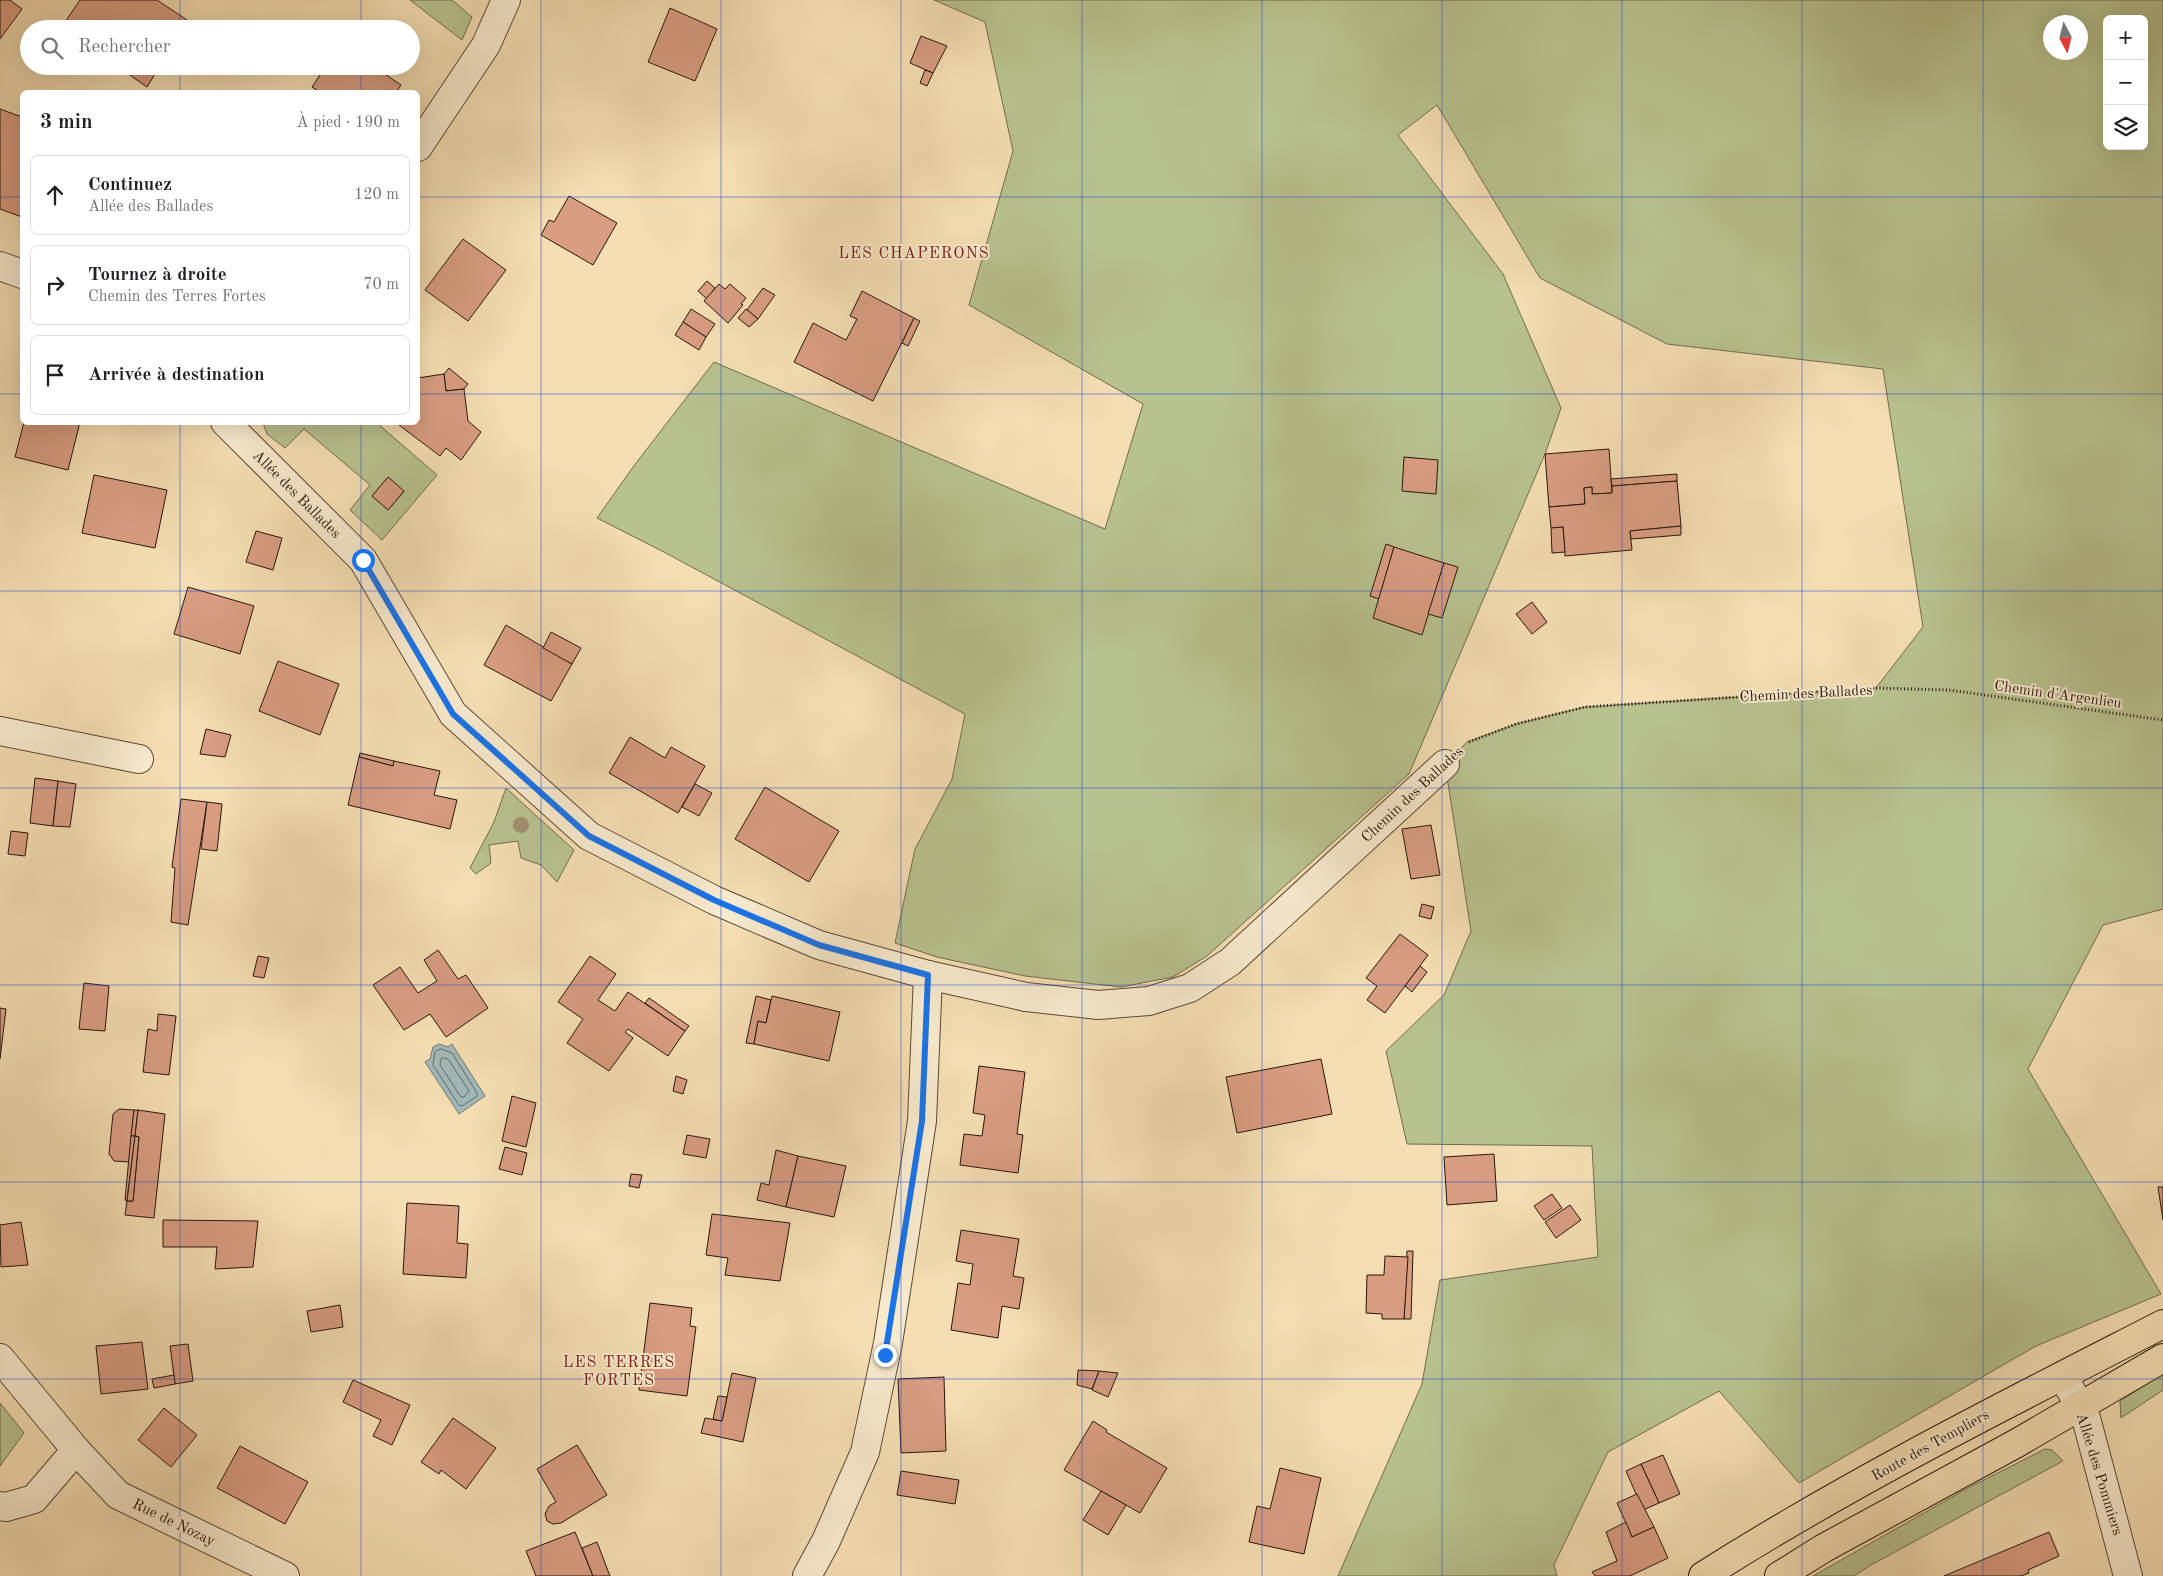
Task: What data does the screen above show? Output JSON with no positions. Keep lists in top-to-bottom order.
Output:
{
  "streets": {
    "main road": ["Route des Templiers"],
    "street": [
      "Allée des Ballades",
      "Chemin des Ballades",
      "Allée des Pommiers",
      "Rue de Nozay"
    ],
    "path": ["Chemin d'Argenlieu"]
  },
  "crossings": [
    ["Allée des Ballades", "Chemin des Ballades"],
    ["Chemin des Ballades", "Chemin d'Argenlieu"],
    ["Route des Templiers", "Allée des Pommiers"]
  ],
  "districts": ["LES CHAPERONS", "LES TERRES FORTES"],
  "north": "bottom",
  "page": {
    "map_buttons": ["+", "−"],
    "search": "Rechercher",
    "heading": ["3 min", "À pied · 190 m"],
    "list": [
      ["Continuez", "Allée des Ballades", "120 m"],
      ["Tournez à droite", "Chemin des Terres Fortes", "70 m"],
      "Arrivée à destination"
    ]
  }
}
